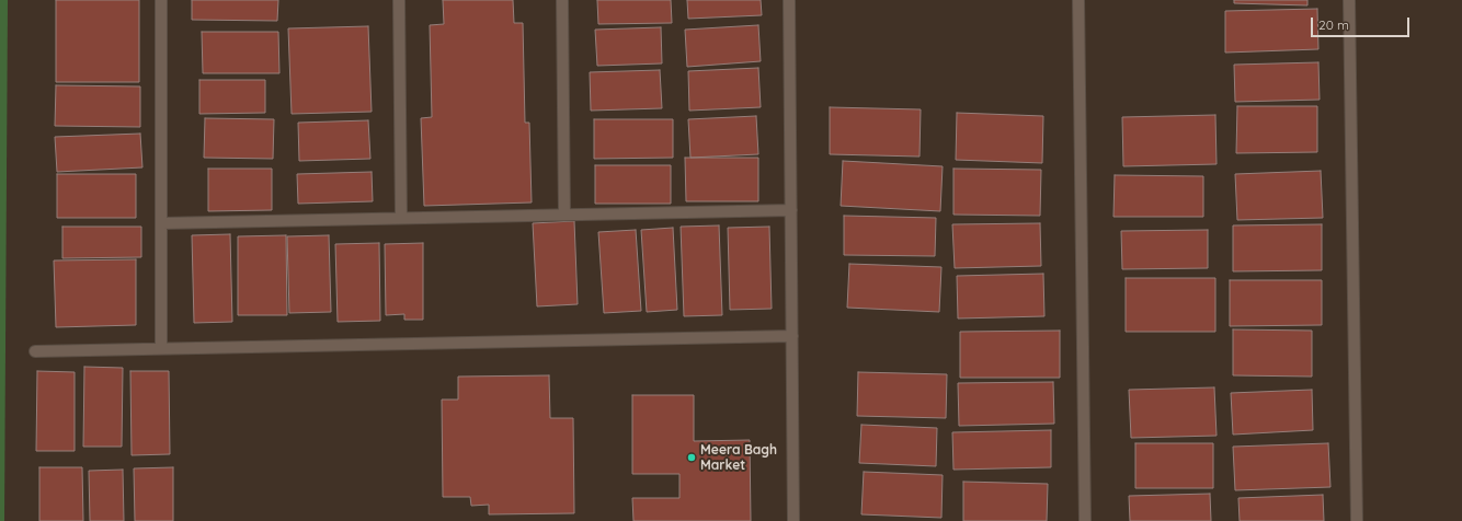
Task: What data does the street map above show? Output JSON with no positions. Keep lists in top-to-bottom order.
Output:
{
  "places": ["Meera Bagh Market"],
  "scale_bar": "20 m"
}
